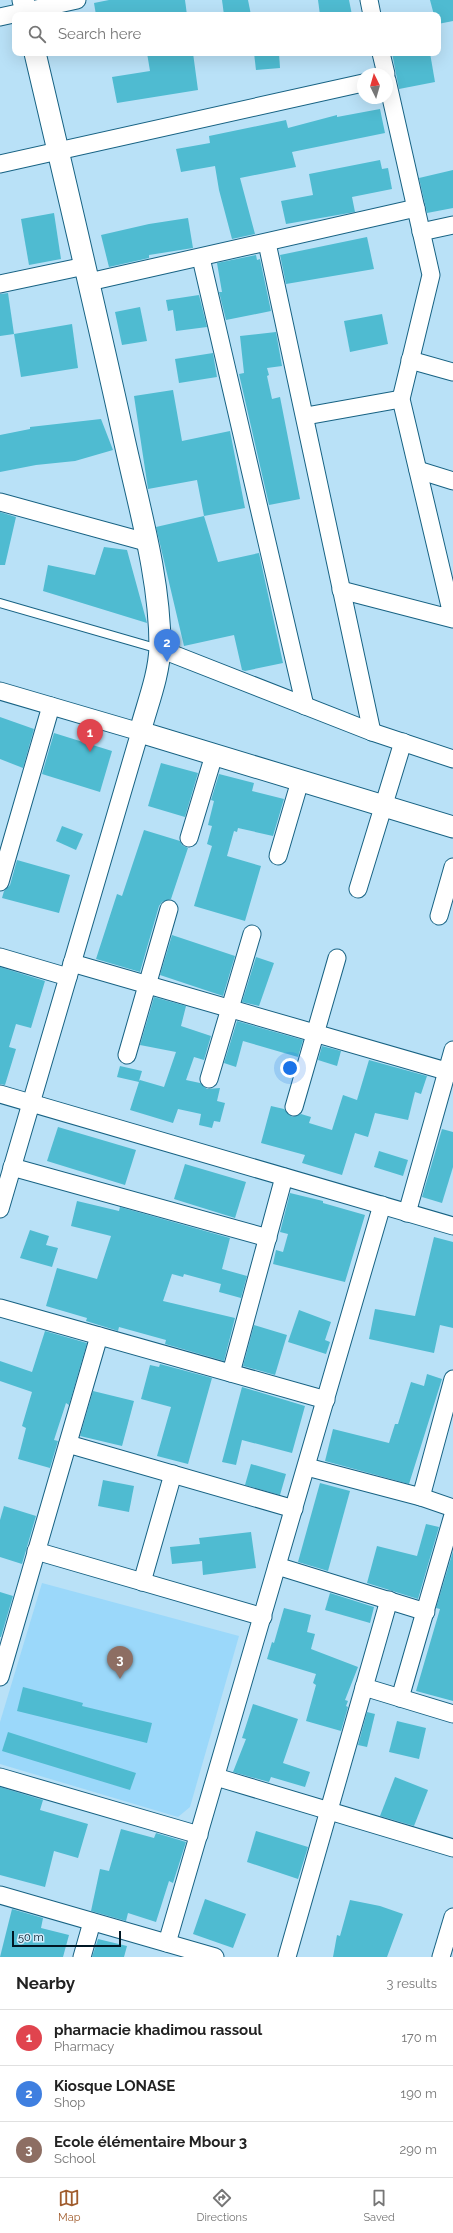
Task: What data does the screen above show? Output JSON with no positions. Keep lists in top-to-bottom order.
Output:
{
  "scale_bar": "50 m",
  "north": "top",
  "page": {
    "search": "Search here",
    "pins": ["2", "1", "3"],
    "scale": "50 m",
    "heading": ["Nearby", "3 results"],
    "list": [
      {
        "mark": "1",
        "name": "pharmacie khadimou rassoul",
        "note": "Pharmacy",
        "value": "170 m"
      },
      {
        "mark": "2",
        "name": "Kiosque LONASE",
        "note": "Shop",
        "value": "190 m"
      },
      {
        "mark": "3",
        "name": "Ecole élémentaire Mbour 3",
        "note": "School",
        "value": "290 m"
      }
    ],
    "nav": ["Map", "Directions", "Saved"]
  }
}
